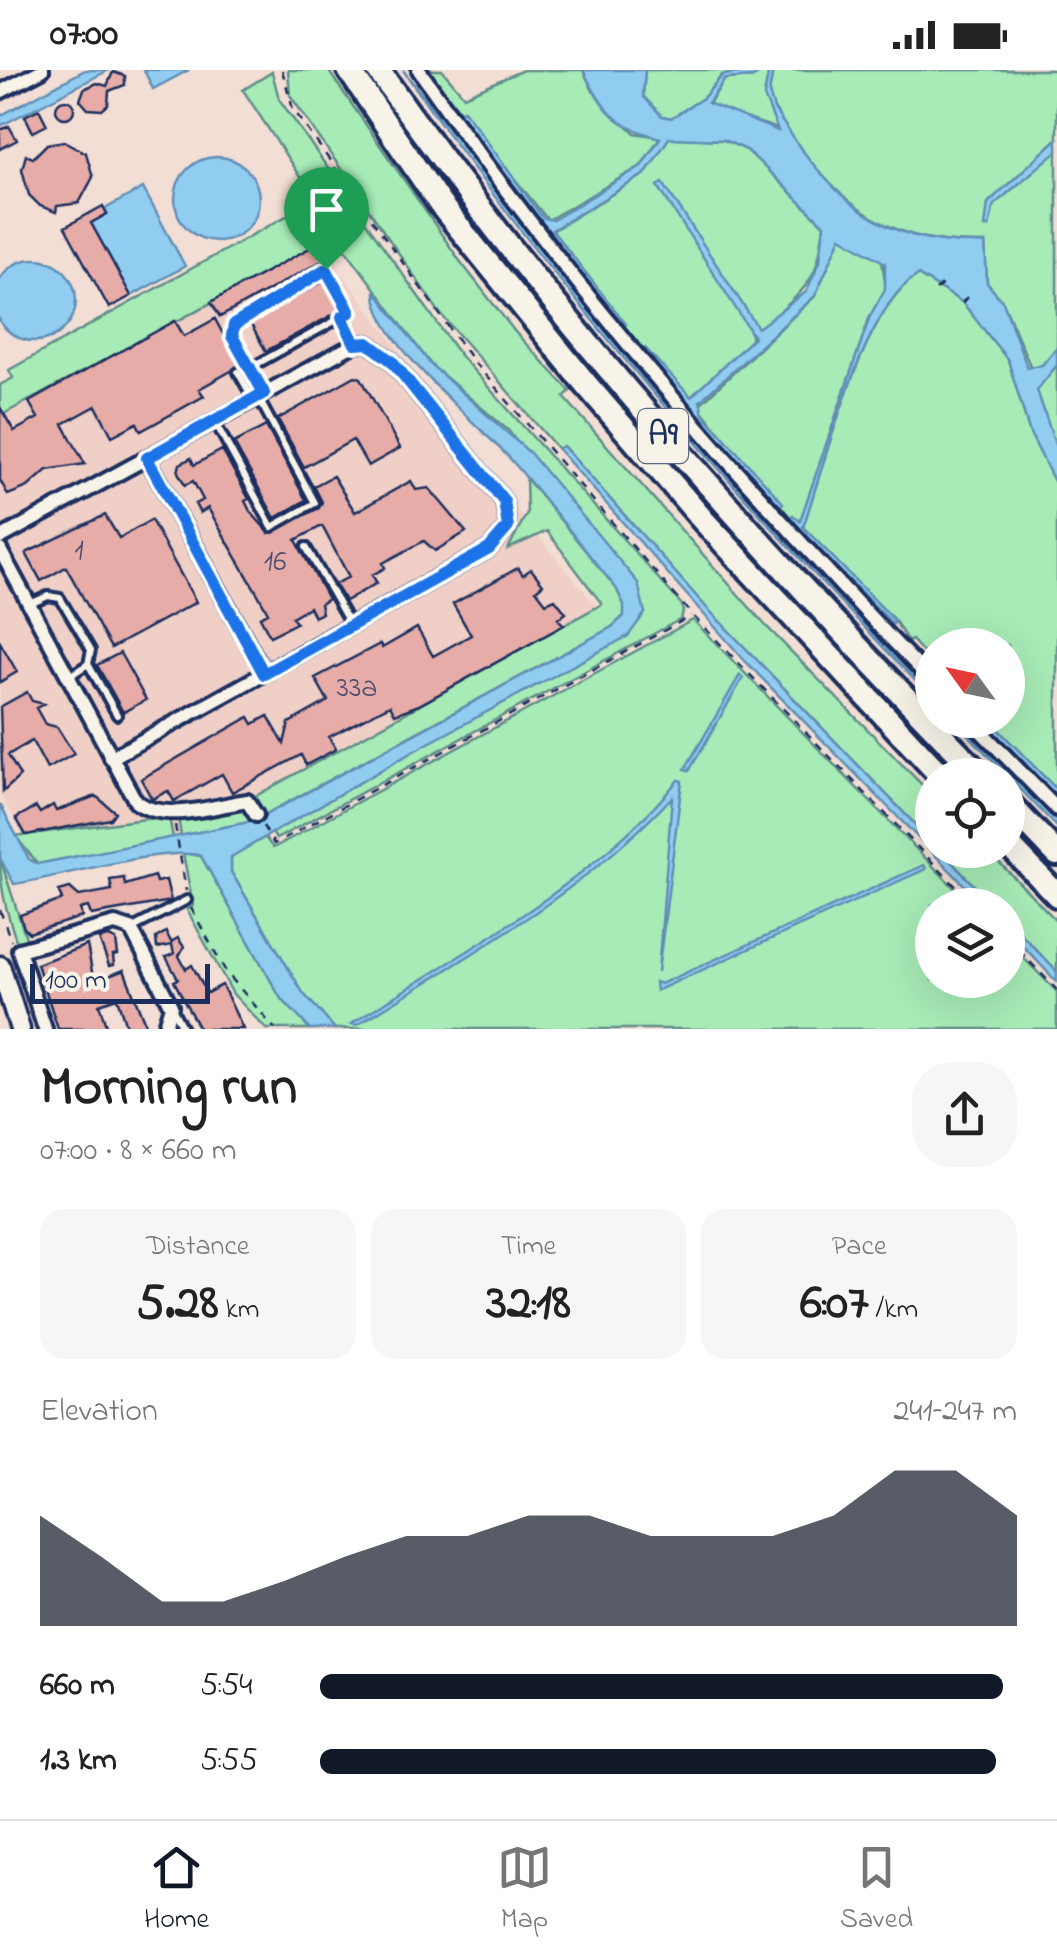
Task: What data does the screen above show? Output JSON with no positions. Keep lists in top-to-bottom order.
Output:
{
  "streets": {
    "highway": ["A9"]
  },
  "house_numbers": ["1", "16", "33a"],
  "scale_bar": "100 m",
  "north": "top left",
  "page": {
    "status": "07:00",
    "scale": "100 m",
    "heading": ["Morning run", "07:00 · 8 × 660 m"],
    "stats": [
      ["Distance", "5.28 km"],
      ["Time", "32:18"],
      ["Pace", "6:07 /km"]
    ],
    "chart": ["Elevation", "241–247 m"],
    "list": [
      {
        "name": "660 m",
        "note": "5:54"
      },
      {
        "name": "1.3 km",
        "note": "5:55"
      }
    ],
    "tabs": ["Home", "Map", "Saved"]
  }
}
